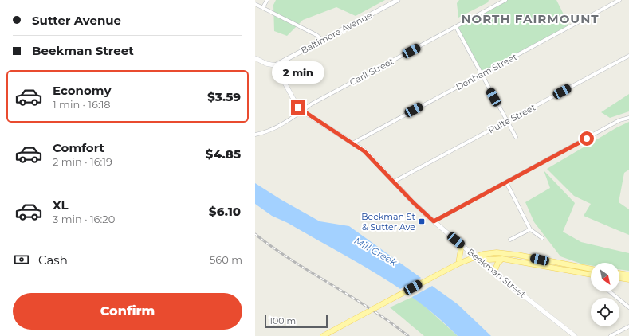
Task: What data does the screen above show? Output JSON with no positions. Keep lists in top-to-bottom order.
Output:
{
  "streets": {
    "main road": ["Beekman Street"],
    "street": [
      "Baltimore Avenue",
      "Carll Street",
      "Denham Street",
      "Pulte Street"
    ]
  },
  "crossings": [
    ["Baltimore Avenue", "Beekman Street"],
    ["Carll Street", "Beekman Street"],
    ["Denham Street", "Beekman Street"],
    ["Pulte Street", "Beekman Street"]
  ],
  "districts": ["NORTH FAIRMOUNT"],
  "water": ["Mill Creek"],
  "places": {
    "transit": ["Beekman St & Sutter Ave"]
  },
  "scale_bar": "100 m",
  "north": "bottom right",
  "page": {
    "banner": ["Sutter Avenue", "Beekman Street"],
    "bubble": "2 min",
    "list": [
      {
        "name": "Economy",
        "note": "1 min · 16:18",
        "value": "$3.59"
      },
      {
        "name": "Comfort",
        "note": "2 min · 16:19",
        "value": "$4.85"
      },
      {
        "name": "XL",
        "note": "3 min · 16:20",
        "value": "$6.10"
      }
    ],
    "pay": ["Cash", "560 m"],
    "buttons": "Confirm",
    "scale": "100 m"
  }
}
